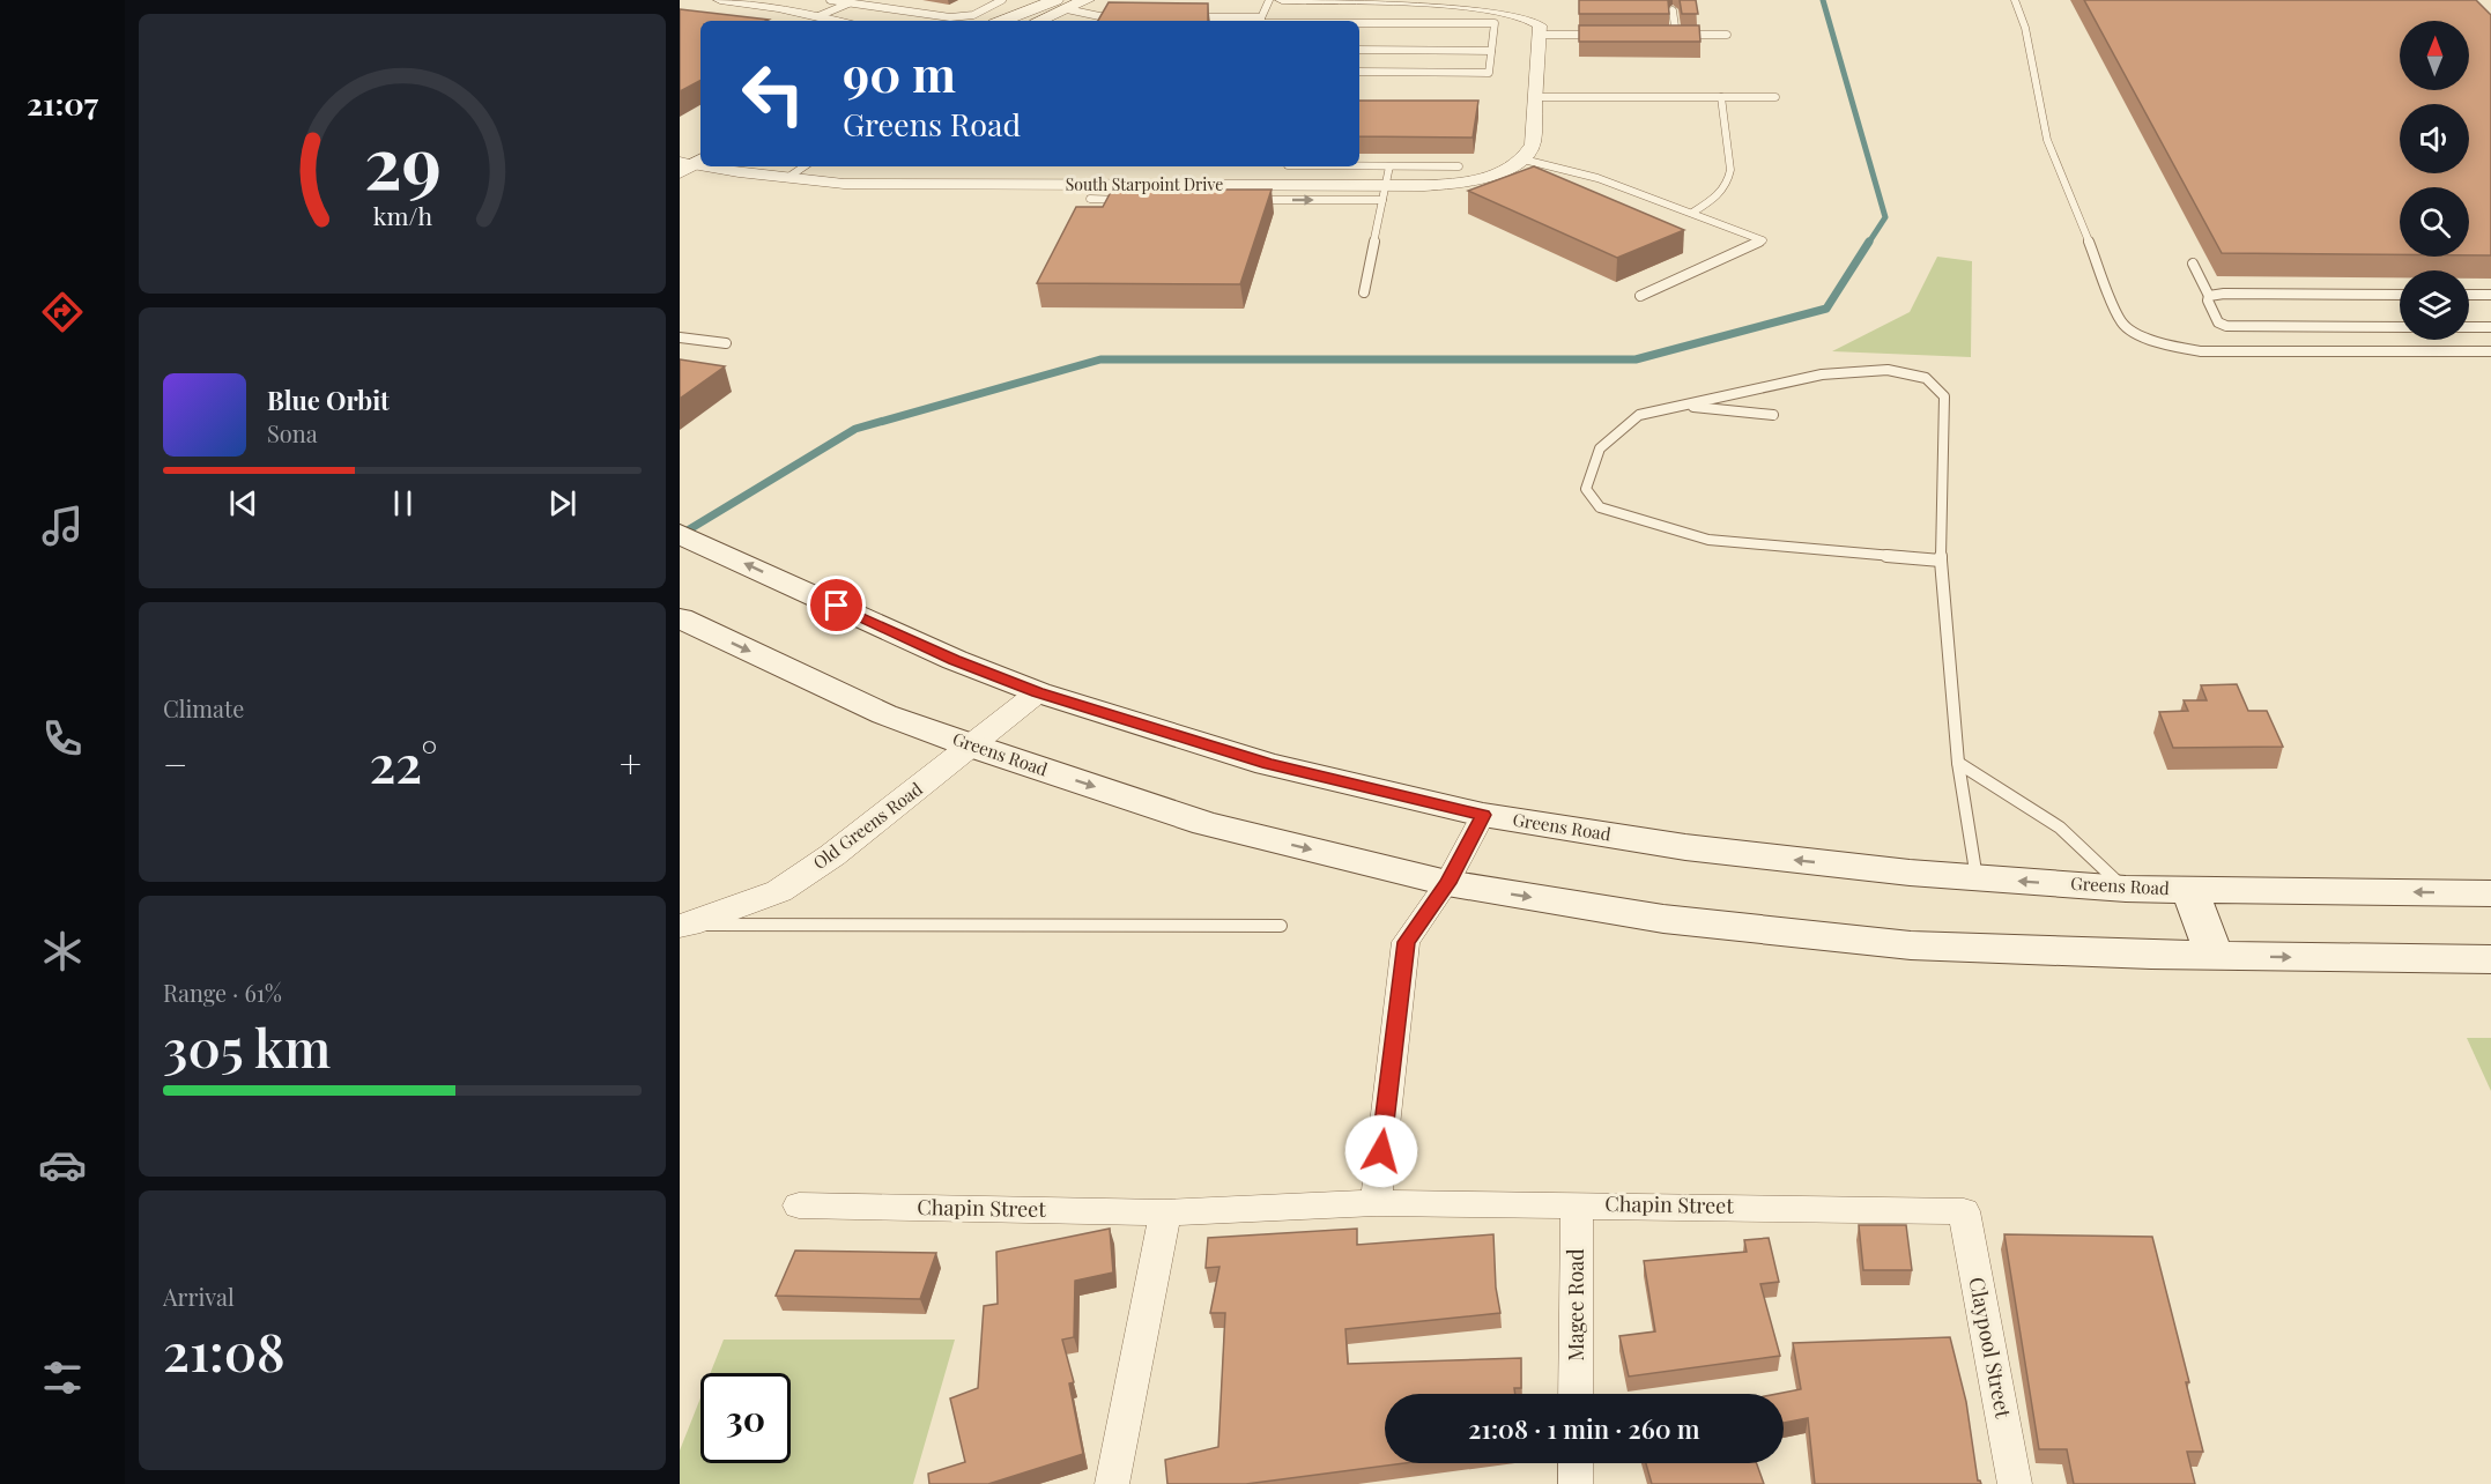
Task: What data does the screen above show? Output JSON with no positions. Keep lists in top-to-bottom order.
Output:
{
  "streets": {
    "main road": ["Greens Road"],
    "street": [
      "South Starpoint Drive",
      "Old Greens Road",
      "Chapin Street",
      "Magee Road",
      "Claypool Street"
    ]
  },
  "crossings": [
    ["Greens Road", "Old Greens Road"],
    ["Chapin Street", "Magee Road"],
    ["Chapin Street", "Claypool Street"]
  ],
  "north": "top",
  "page": {
    "tabs": "21:07",
    "turn": ["90 m", "Greens Road"],
    "song": ["Blue Orbit", "Sona"],
    "tile": [
      "Climate",
      ["Range · 61%", "305 km"],
      ["Arrival", "21:08"]
    ],
    "heat": ["−", "22°", "+"],
    "limit": "30",
    "trip": "21:08 · 1 min · 260 m",
    "gauge": ["29", "km/h"]
  }
}
